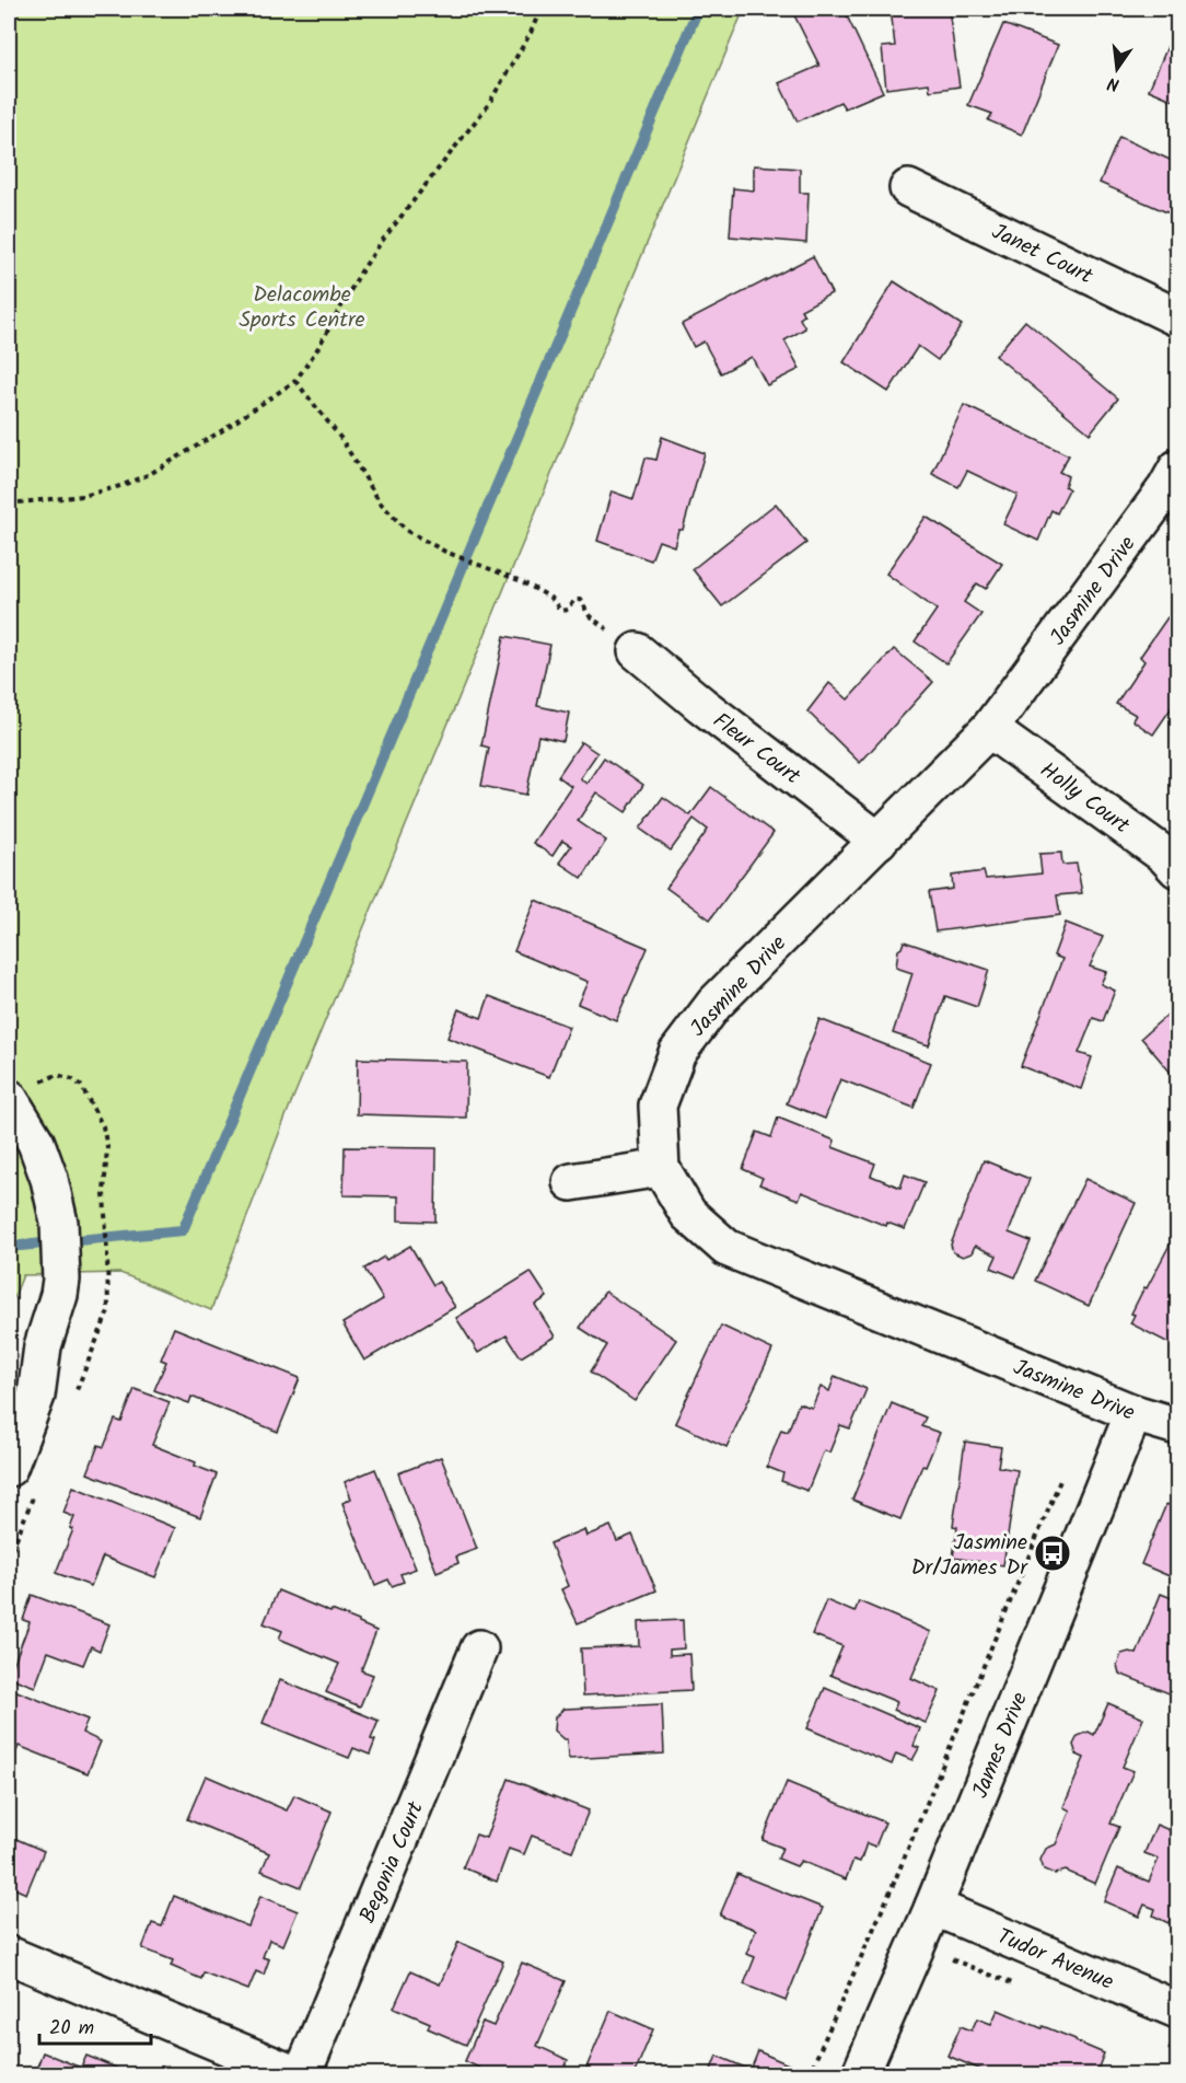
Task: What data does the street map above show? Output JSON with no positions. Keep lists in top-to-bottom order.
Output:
{
  "streets": {
    "street": [
      "Janet Court",
      "Jasmine Drive",
      "Fleur Court",
      "Holly Court",
      "James Drive",
      "Begonia Court",
      "Tudor Avenue"
    ]
  },
  "crossings": [
    ["Jasmine Drive", "Fleur Court"],
    ["Jasmine Drive", "Holly Court"],
    ["Jasmine Drive", "James Drive"],
    ["James Drive", "Tudor Avenue"]
  ],
  "parks": ["Delacombe Sports Centre"],
  "places": {
    "bus stop": ["Jasmine Dr/James Dr"]
  },
  "scale_bar": "20 m",
  "north": "bottom"
}
